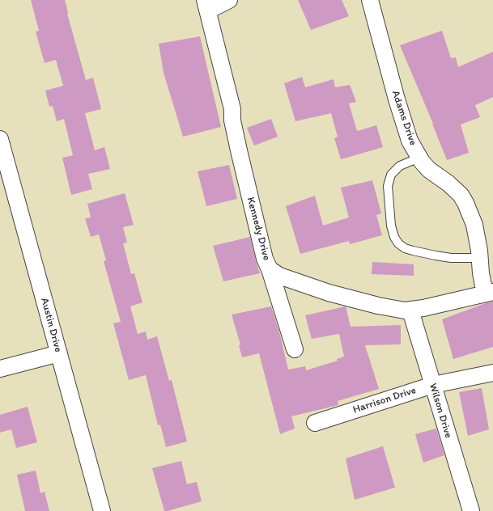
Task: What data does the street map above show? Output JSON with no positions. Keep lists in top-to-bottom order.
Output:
{
  "streets": {
    "street": [
      "Adams Drive",
      "Kennedy Drive",
      "Austin Drive",
      "Harrison Drive",
      "Wilson Drive"
    ]
  },
  "crossings": [
    ["Adams Drive", "Kennedy Drive"],
    ["Kennedy Drive", "Wilson Drive"],
    ["Harrison Drive", "Wilson Drive"]
  ]
}
